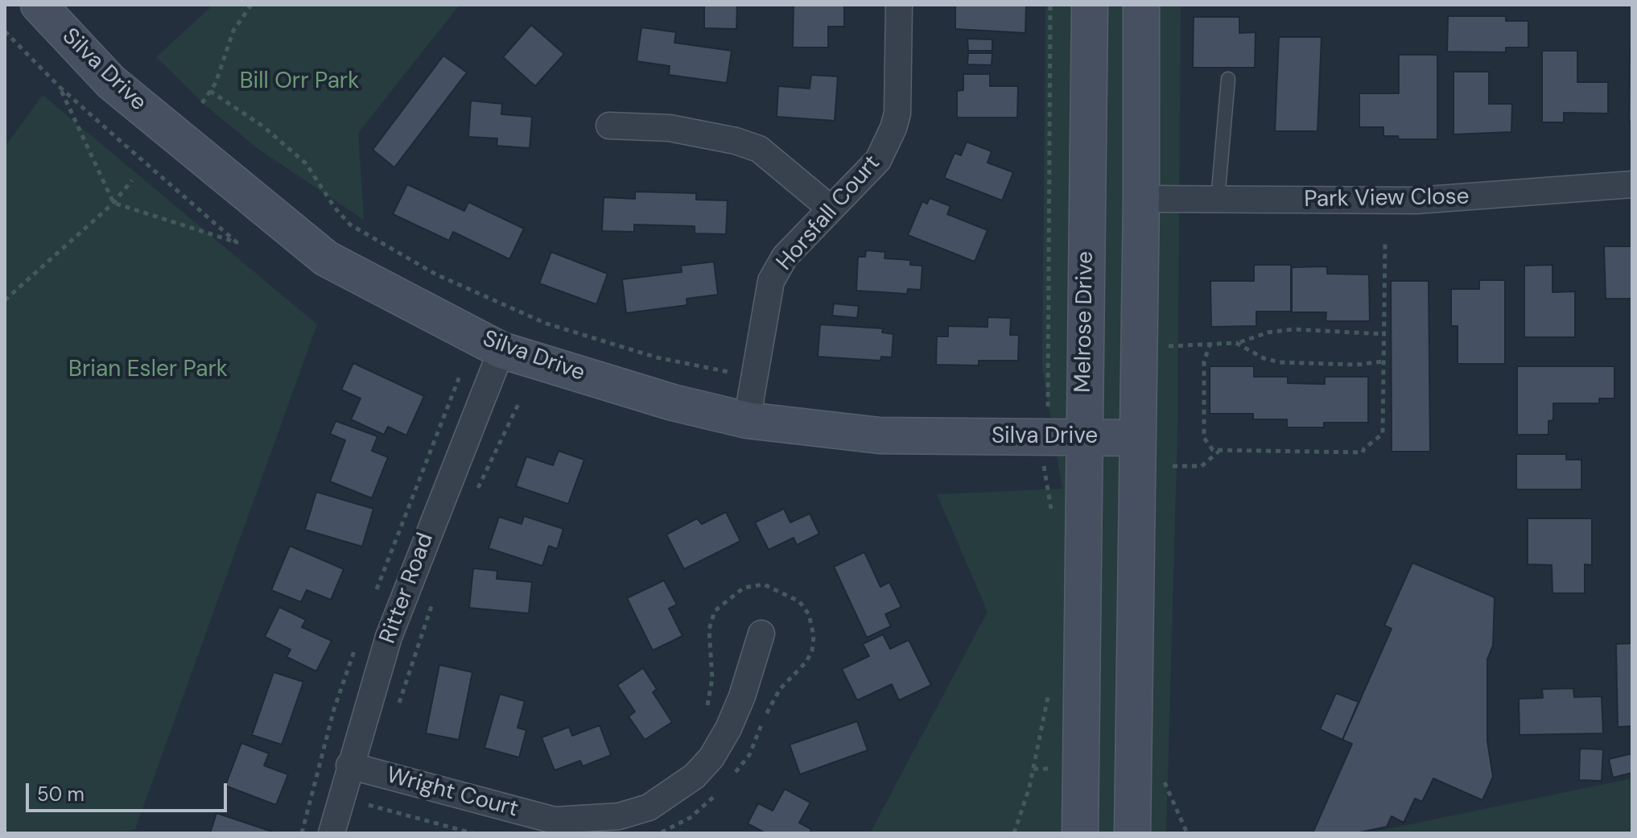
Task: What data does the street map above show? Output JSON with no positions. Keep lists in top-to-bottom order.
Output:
{
  "streets": {
    "main road": ["Silva Drive", "Melrose Drive"],
    "street": [
      "Park View Close",
      "Horsfall Court",
      "Ritter Road",
      "Wright Court"
    ]
  },
  "crossings": [
    ["Silva Drive", "Horsfall Court"],
    ["Silva Drive", "Melrose Drive"],
    ["Silva Drive", "Ritter Road"],
    ["Ritter Road", "Wright Court"]
  ],
  "parks": ["Bill Orr Park", "Brian Esler Park"],
  "scale_bar": "50 m"
}
